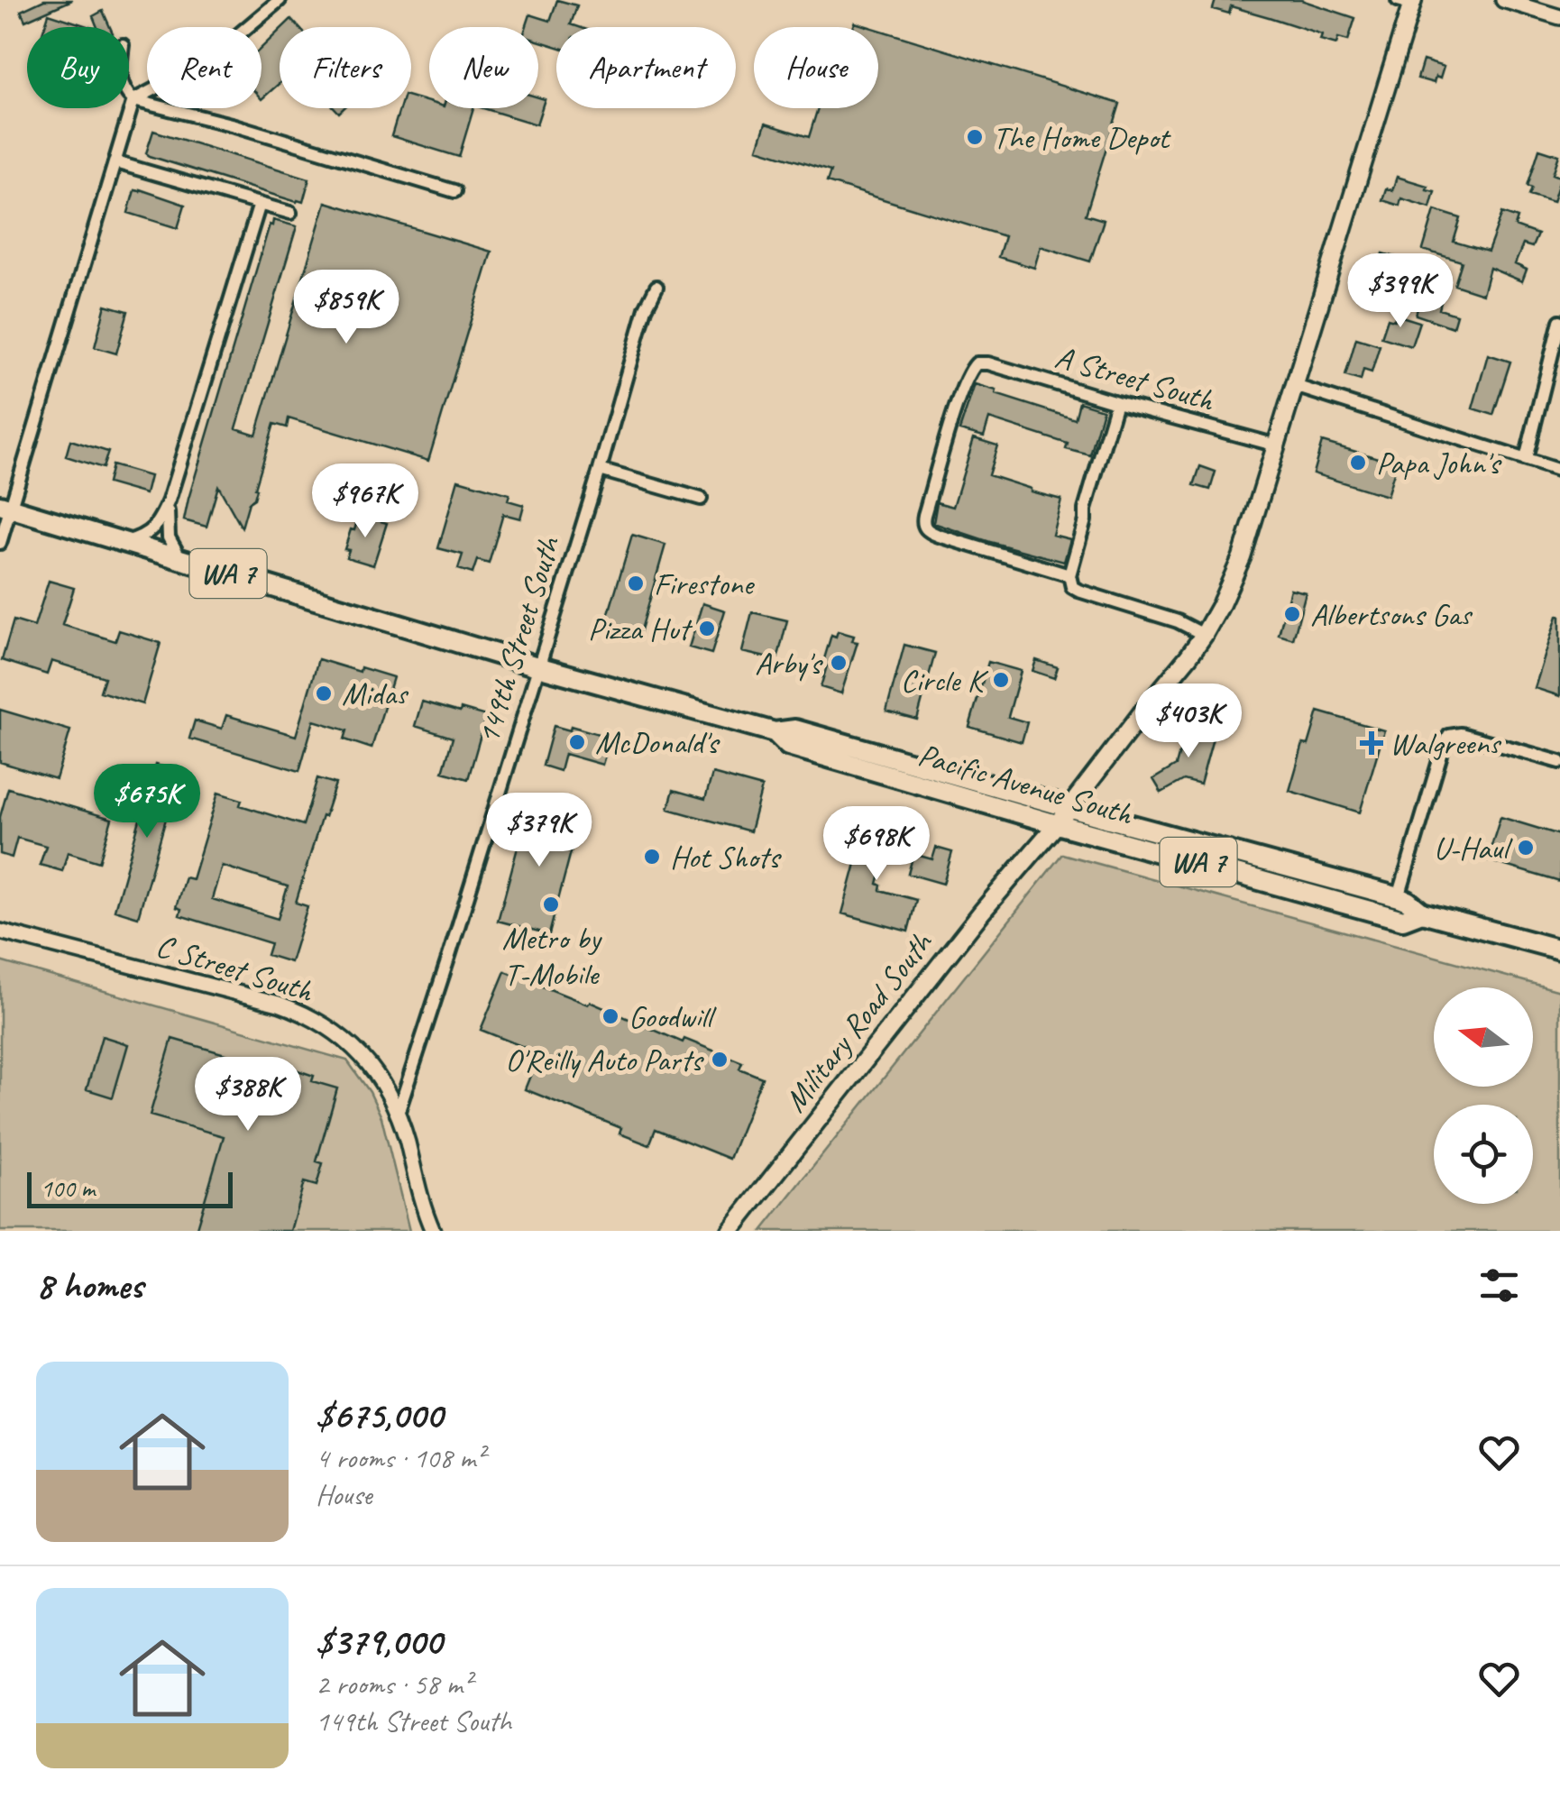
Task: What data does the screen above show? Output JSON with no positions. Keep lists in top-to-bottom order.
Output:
{
  "streets": {
    "main road": ["WA 7", "Pacific Avenue South", "Military Road South"],
    "street": ["A Street South", "149th Street South", "C Street South"]
  },
  "crossings": [
    ["A Street South", "Military Road South"],
    ["149th Street South", "Pacific Avenue South"],
    ["149th Street South", "C Street South"],
    ["Pacific Avenue South", "Military Road South"]
  ],
  "places": {
    "other": [
      "The Home Depot",
      "Papa John's",
      "Firestone",
      "Albertsons Gas",
      "Pizza Hut",
      "Arby's",
      "Circle K",
      "Midas",
      "McDonald's",
      "U-Haul",
      "Hot Shots",
      "Metro by T-Mobile",
      "Goodwill",
      "O'Reilly Auto Parts"
    ],
    "health": ["Walgreens"]
  },
  "scale_bar": "100 m",
  "north": "left",
  "page": {
    "chip": [
      "Buy",
      "Rent",
      "Filters",
      "New",
      "Apartment",
      "House"
    ],
    "price": [
      "$399K",
      "$859K",
      "$967K",
      "$403K",
      "$675K",
      "$379K",
      "$698K",
      "$388K"
    ],
    "scale": "100 m",
    "heading": "8 homes",
    "list": [
      {
        "name": "$675,000",
        "note": "4 rooms · 108 m² · House"
      },
      {
        "name": "$379,000",
        "note": "2 rooms · 58 m² · 149th Street South"
      }
    ]
  }
}
